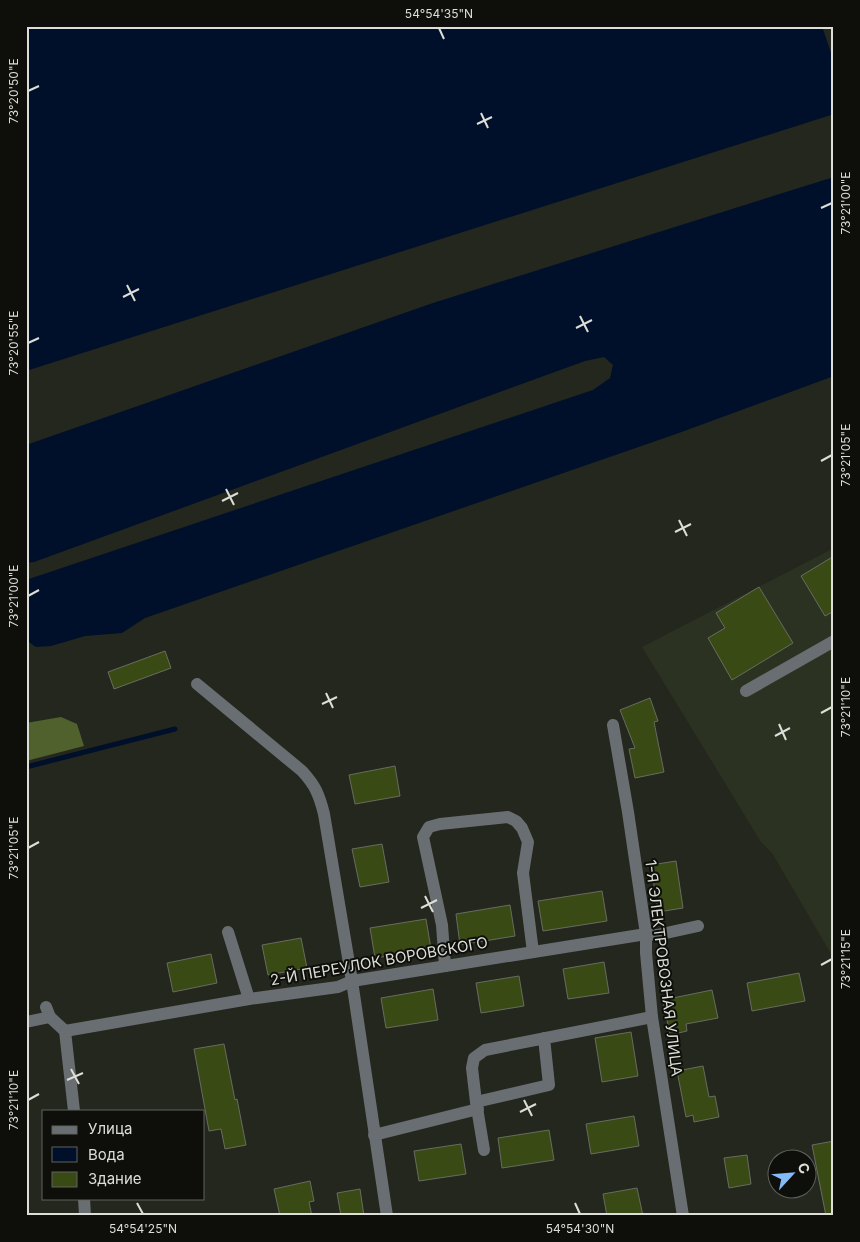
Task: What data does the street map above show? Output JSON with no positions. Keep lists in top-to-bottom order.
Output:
{
  "streets": {
    "street": ["2-Й ПЕРЕУЛОК ВОРОВСКОГО", "1-Я ЭЛЕКТРОВОЗНАЯ УЛИЦА"]
  },
  "crossings": [
    ["2-Й ПЕРЕУЛОК ВОРОВСКОГО", "1-Я ЭЛЕКТРОВОЗНАЯ УЛИЦА"]
  ],
  "legend": ["Улица", "Вода", "Здание"],
  "north": "top right",
  "coordinates": [
    "54°54'35\"N",
    "73°20'50\"E",
    "73°21'00\"E",
    "73°20'55\"E",
    "73°21'05\"E",
    "73°21'10\"E",
    "73°21'15\"E",
    "54°54'25\"N",
    "54°54'30\"N"
  ]
}
